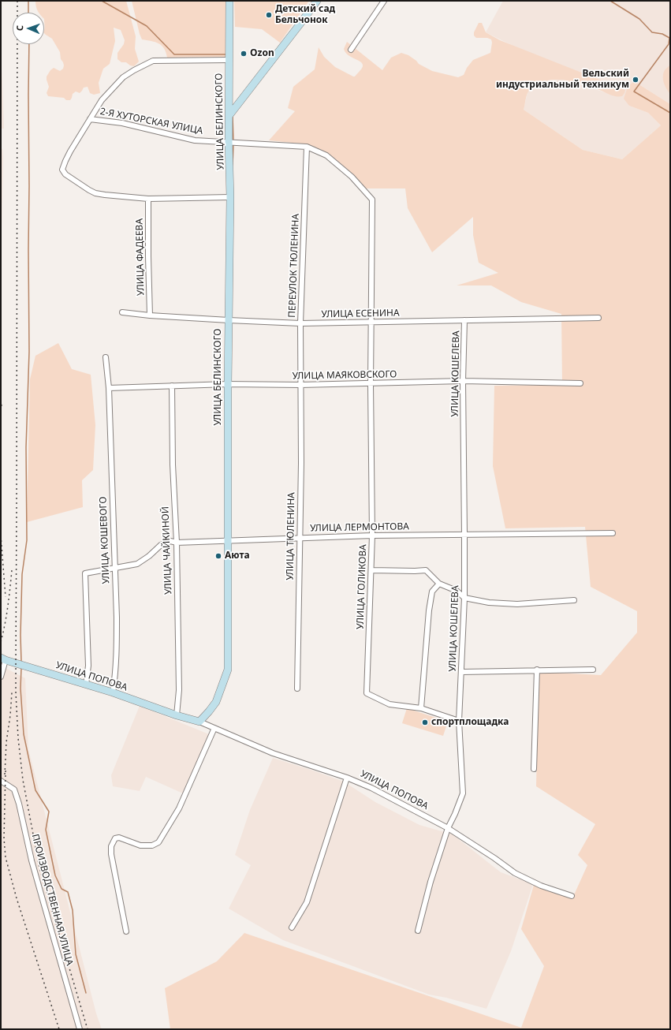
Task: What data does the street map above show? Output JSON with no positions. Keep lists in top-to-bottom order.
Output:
{
  "streets": {
    "street": [
      "2-Я ХУТОРСКАЯ УЛИЦА",
      "УЛИЦА БЕЛИНСКОГО",
      "УЛИЦА ФАДЕЕВА",
      "ПЕРЕУЛОК ТЮЛЕНИНА",
      "УЛИЦА ЕСЕНИНА",
      "УЛИЦА КОШЕЛЕВА",
      "УЛИЦА МАЯКОВСКОГО",
      "УЛИЦА ЛЕРМОНТОВА",
      "УЛИЦА ТЮЛЕНИНА",
      "УЛИЦА КОШЕВОГО",
      "УЛИЦА ЧАЙКИНОЙ",
      "УЛИЦА ГОЛИКОВА",
      "УЛИЦА ПОПОВА",
      "ПРОИЗВОДСТВЕННАЯ УЛИЦА"
    ]
  },
  "crossings": [
    ["2-Я ХУТОРСКАЯ УЛИЦА", "УЛИЦА БЕЛИНСКОГО"],
    ["2-Я ХУТОРСКАЯ УЛИЦА", "ПЕРЕУЛОК ТЮЛЕНИНА"],
    ["2-Я ХУТОРСКАЯ УЛИЦА", "УЛИЦА ГОЛИКОВА"],
    ["УЛИЦА БЕЛИНСКОГО", "УЛИЦА ЕСЕНИНА"],
    ["УЛИЦА БЕЛИНСКОГО", "УЛИЦА МАЯКОВСКОГО"],
    ["УЛИЦА БЕЛИНСКОГО", "УЛИЦА ЛЕРМОНТОВА"],
    ["УЛИЦА БЕЛИНСКОГО", "УЛИЦА ПОПОВА"],
    ["УЛИЦА ФАДЕЕВА", "УЛИЦА ЕСЕНИНА"],
    ["ПЕРЕУЛОК ТЮЛЕНИНА", "УЛИЦА ЕСЕНИНА"],
    ["ПЕРЕУЛОК ТЮЛЕНИНА", "УЛИЦА МАЯКОВСКОГО"],
    ["ПЕРЕУЛОК ТЮЛЕНИНА", "УЛИЦА ТЮЛЕНИНА"],
    ["ПЕРЕУЛОК ТЮЛЕНИНА", "УЛИЦА ГОЛИКОВА"],
    ["УЛИЦА ЕСЕНИНА", "УЛИЦА КОШЕЛЕВА"],
    ["УЛИЦА ЕСЕНИНА", "УЛИЦА ГОЛИКОВА"],
    ["УЛИЦА КОШЕЛЕВА", "УЛИЦА МАЯКОВСКОГО"],
    ["УЛИЦА КОШЕЛЕВА", "УЛИЦА ЛЕРМОНТОВА"],
    ["УЛИЦА КОШЕЛЕВА", "УЛИЦА ГОЛИКОВА"],
    ["УЛИЦА КОШЕЛЕВА", "УЛИЦА ПОПОВА"],
    ["УЛИЦА МАЯКОВСКОГО", "УЛИЦА ТЮЛЕНИНА"],
    ["УЛИЦА МАЯКОВСКОГО", "УЛИЦА КОШЕВОГО"],
    ["УЛИЦА МАЯКОВСКОГО", "УЛИЦА ЧАЙКИНОЙ"],
    ["УЛИЦА МАЯКОВСКОГО", "УЛИЦА ГОЛИКОВА"],
    ["УЛИЦА ЛЕРМОНТОВА", "УЛИЦА ТЮЛЕНИНА"],
    ["УЛИЦА ЛЕРМОНТОВА", "УЛИЦА КОШЕВОГО"],
    ["УЛИЦА ЛЕРМОНТОВА", "УЛИЦА ЧАЙКИНОЙ"],
    ["УЛИЦА ЛЕРМОНТОВА", "УЛИЦА ГОЛИКОВА"],
    ["УЛИЦА ЛЕРМОНТОВА", "УЛИЦА ПОПОВА"],
    ["УЛИЦА КОШЕВОГО", "УЛИЦА ПОПОВА"],
    ["УЛИЦА ЧАЙКИНОЙ", "УЛИЦА ПОПОВА"]
  ],
  "places": [
    "Детский сад Бельчонок",
    "Ozon",
    "Вельский индустриальный техникум",
    "Аюта",
    "спортплощадка"
  ],
  "north": "left"
}
